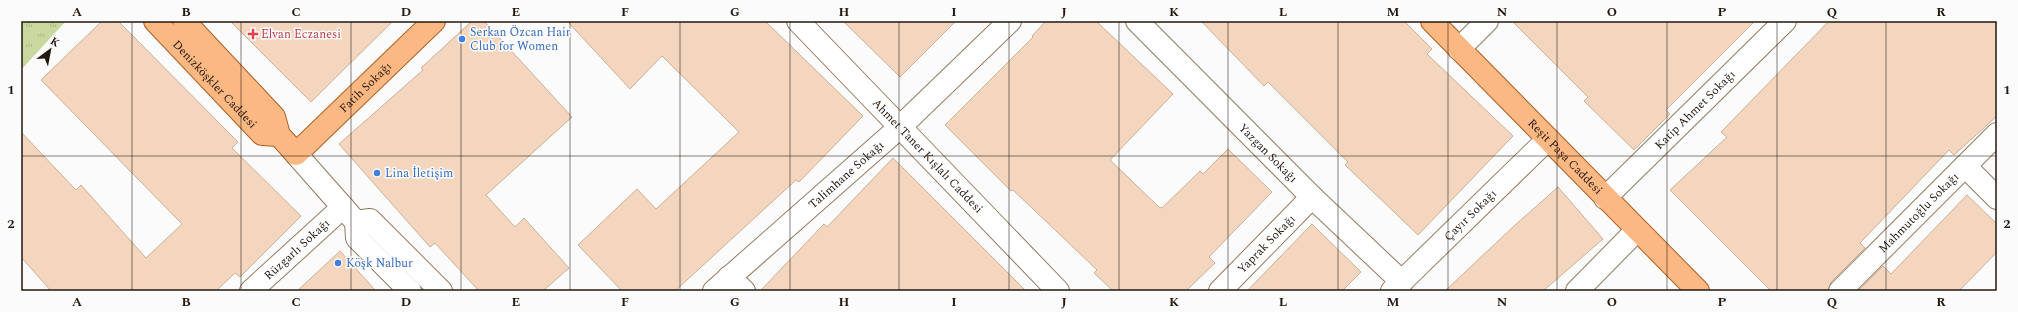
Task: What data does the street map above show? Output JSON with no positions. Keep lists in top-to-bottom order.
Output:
{
  "streets": {
    "main road": ["Denizköşkler Caddesi", "Fatih Sokağı", "Reşit Paşa Caddesi"],
    "street": [
      "Katip Ahmet Sokağı",
      "Yazgan Sokağı",
      "Ahmet Taner Kışlalı Caddesi",
      "Talimhane Sokağı",
      "Mahmutoğlu Sokağı",
      "Çayır Sokağı",
      "Yaprak Sokağı",
      "Rüzgarlı Sokağı"
    ]
  },
  "crossings": [
    ["Denizköşkler Caddesi", "Fatih Sokağı"],
    ["Denizköşkler Caddesi", "Rüzgarlı Sokağı"],
    ["Katip Ahmet Sokağı", "Reşit Paşa Caddesi"],
    ["Yazgan Sokağı", "Çayır Sokağı"],
    ["Yazgan Sokağı", "Yaprak Sokağı"],
    ["Ahmet Taner Kışlalı Caddesi", "Talimhane Sokağı"],
    ["Reşit Paşa Caddesi", "Çayır Sokağı"]
  ],
  "places": {
    "health": ["Elvan Eczanesi"],
    "other": ["Serkan Özcan Hair Club for Women", "Lina İletişim", "Köşk Nalbur"]
  },
  "north": "top right",
  "grid": {
    "columns": [
      "A",
      "B",
      "C",
      "D",
      "E",
      "F",
      "G",
      "H",
      "I",
      "J",
      "K",
      "L",
      "M",
      "N",
      "O",
      "P",
      "Q",
      "R"
    ],
    "rows": ["1", "2"]
  }
}
